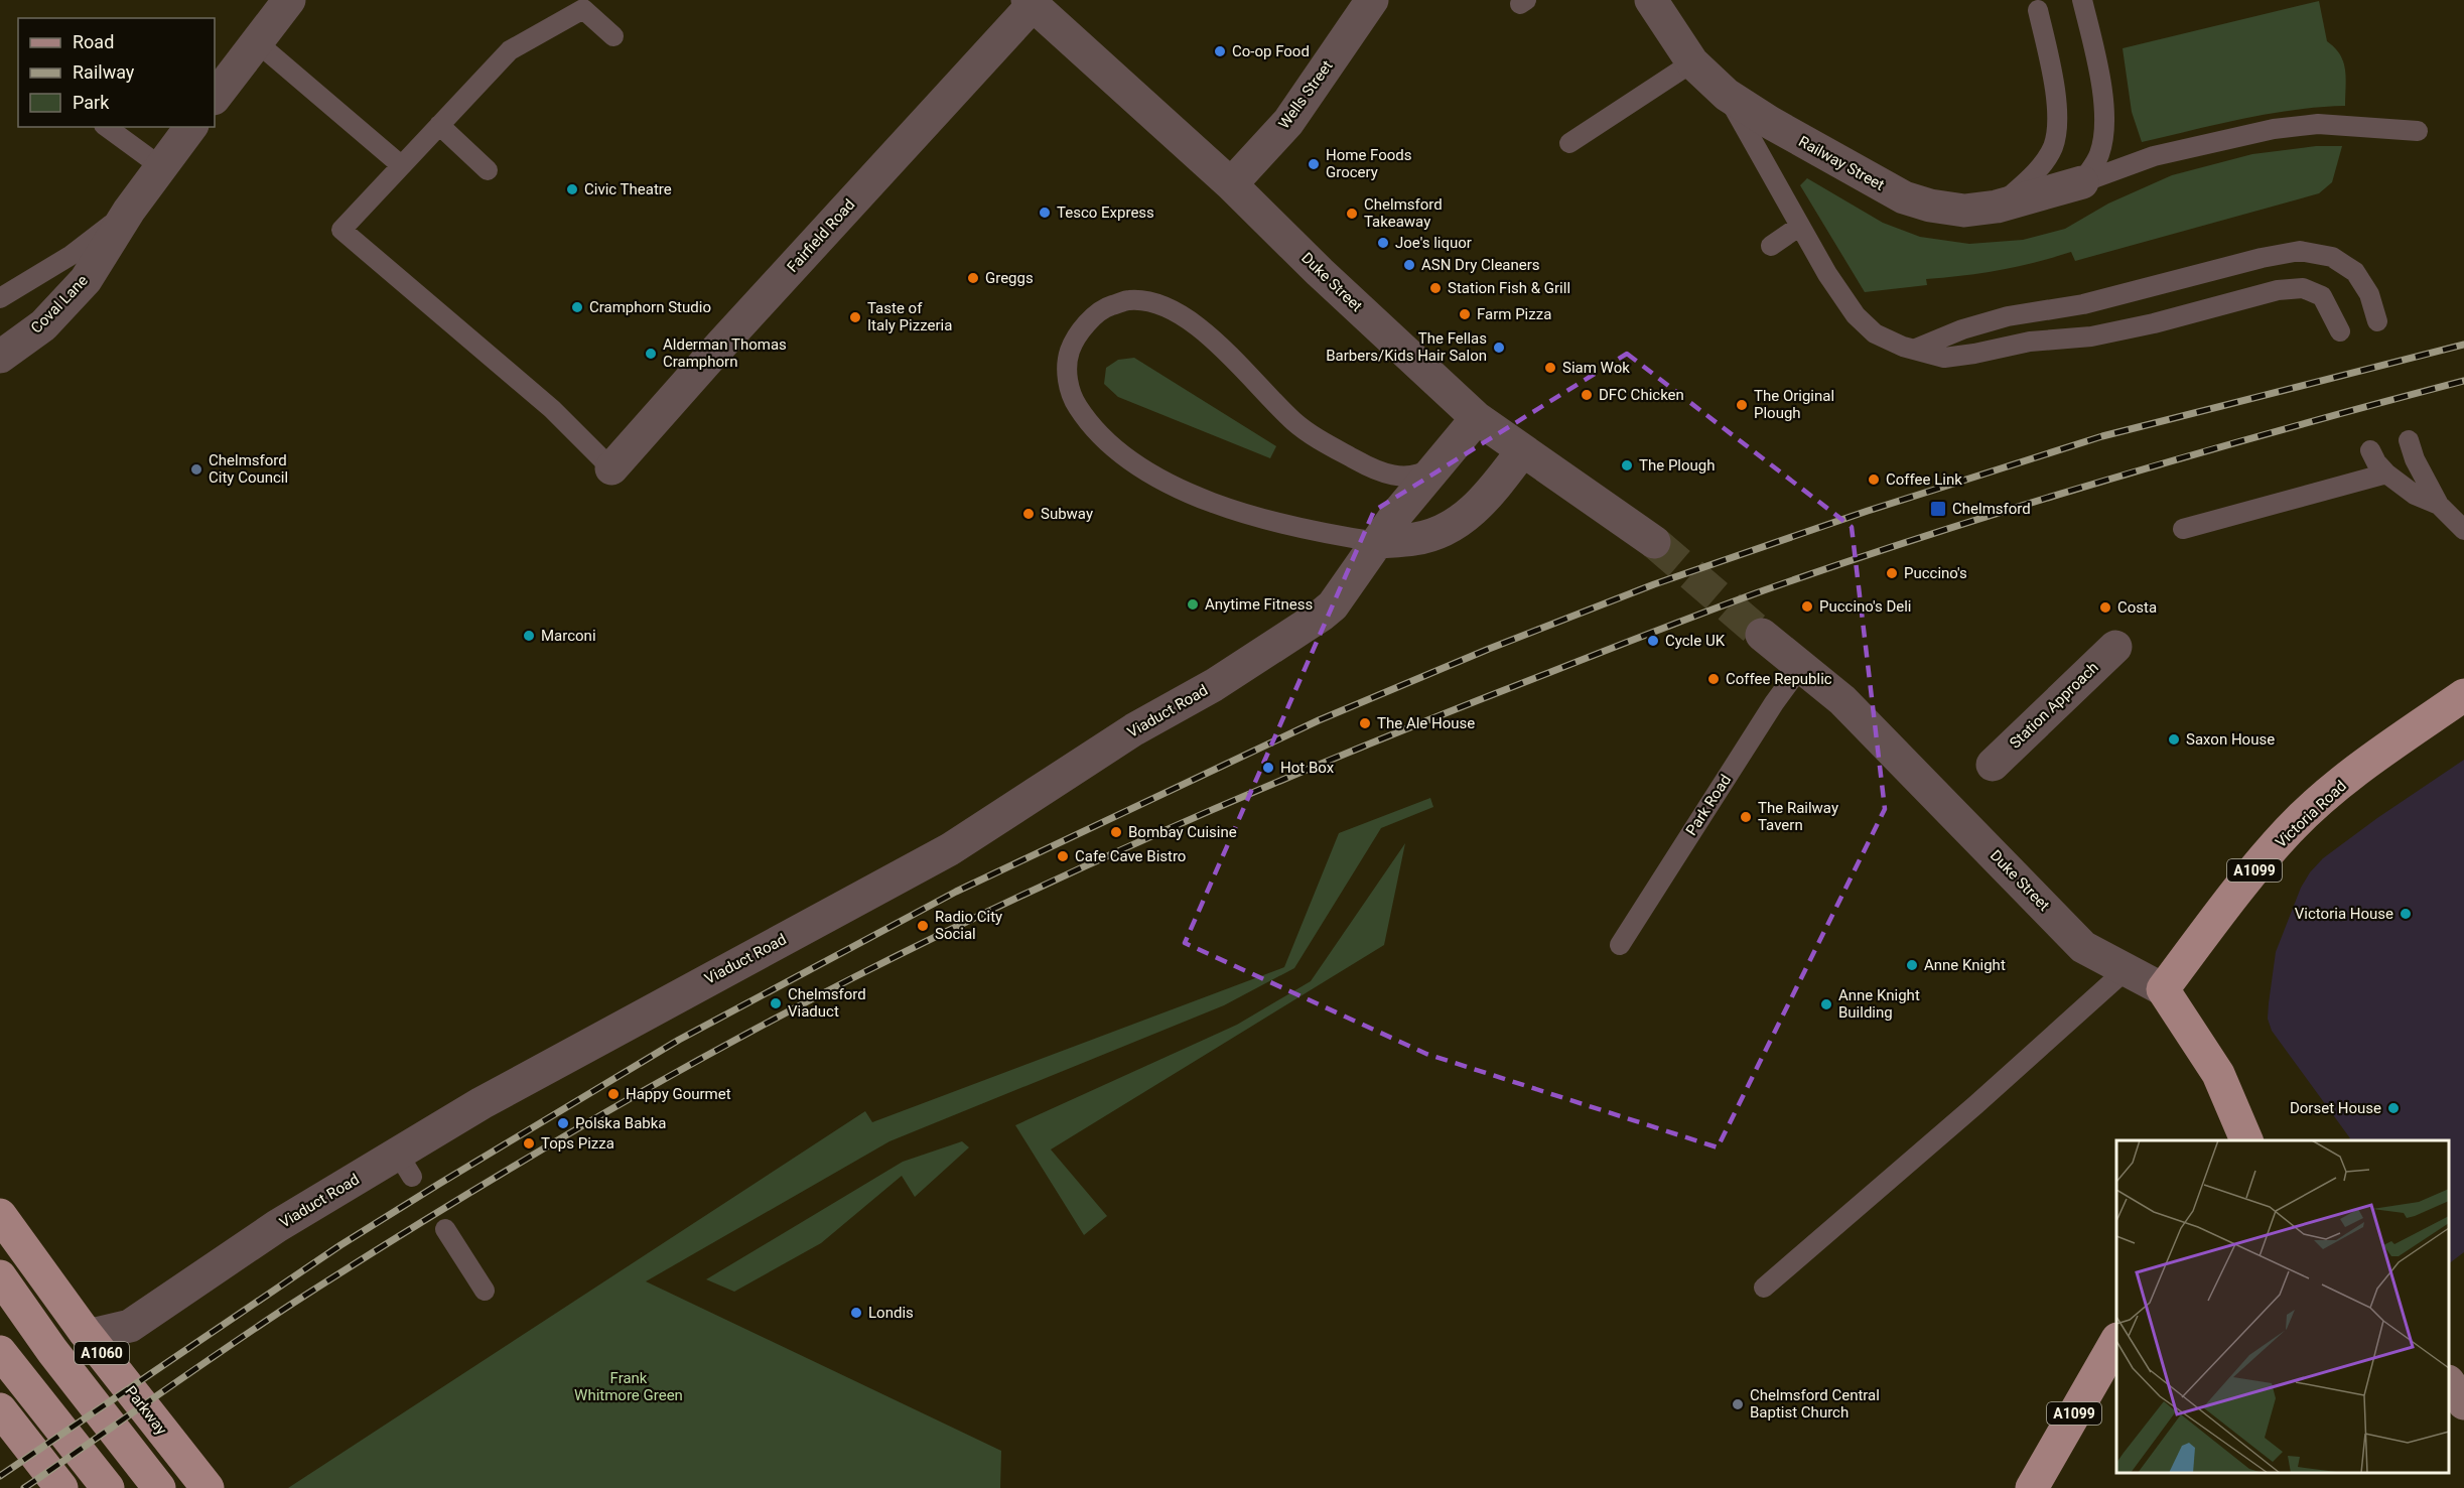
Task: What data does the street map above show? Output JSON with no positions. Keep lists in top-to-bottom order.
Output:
{
  "streets": {
    "main road": [
      "Duke Street",
      "Victoria Road",
      "A1099",
      "A1060",
      "Parkway"
    ],
    "street": [
      "Wells Street",
      "Railway Street",
      "Fairfield Road",
      "Coval Lane",
      "Station Approach",
      "Viaduct Road"
    ],
    "lane": ["Park Road"]
  },
  "crossings": [
    ["Wells Street", "Duke Street"],
    ["Fairfield Road", "Duke Street"],
    ["Duke Street", "Viaduct Road"],
    ["Duke Street", "Park Road"],
    ["Duke Street", "Victoria Road"],
    ["Viaduct Road", "Parkway"]
  ],
  "parks": ["Frank Whitmore Green"],
  "places": {
    "other": [
      "Co-op Food",
      "Home Foods Grocery",
      "Civic Theatre",
      "Tesco Express",
      "Chelmsford Takeaway",
      "Joe's liquor",
      "ASN Dry Cleaners",
      "Greggs",
      "Station Fish & Grill",
      "Cramphorn Studio",
      "Farm Pizza",
      "Taste of Italy Pizzeria",
      "The Fellas Barbers/Kids Hair Salon",
      "Alderman Thomas Cramphorn",
      "Siam Wok",
      "DFC Chicken",
      "The Original Plough",
      "The Plough",
      "Chelmsford City Council",
      "Coffee Link",
      "Subway",
      "Puccino's",
      "Anytime Fitness",
      "Puccino's Deli",
      "Costa",
      "Marconi",
      "Cycle UK",
      "Coffee Republic",
      "The Ale House",
      "Saxon House",
      "Hot Box",
      "The Railway Tavern",
      "Bombay Cuisine",
      "Cafe Cave Bistro",
      "Victoria House",
      "Radio City Social",
      "Anne Knight",
      "Chelmsford Viaduct",
      "Anne Knight Building",
      "Happy Gourmet",
      "Dorset House",
      "Polska Babka",
      "Tops Pizza",
      "Londis",
      "Chelmsford Central Baptist Church"
    ],
    "transit": ["Chelmsford"]
  },
  "legend": ["Road", "Railway", "Park"]
}
